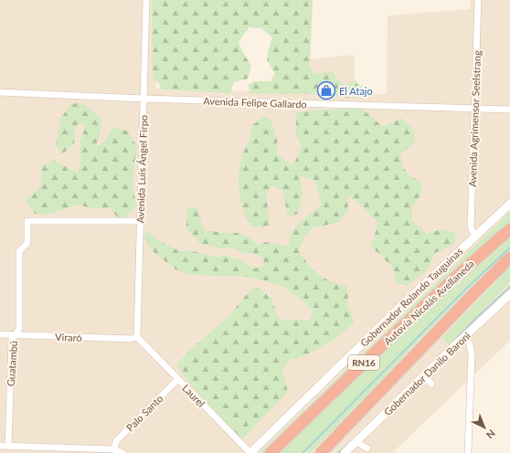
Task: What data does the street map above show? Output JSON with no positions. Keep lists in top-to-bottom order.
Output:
{
  "streets": {
    "highway": ["Autovía Nicolás Avellaneda", "RN16"],
    "street": [
      "Avenida Felipe Gallardo",
      "Avenida Agrimensor Seelstrang",
      "Avenida Luis Ángel Firpo",
      "Gobernador Rolando Tauguinas",
      "Viraró",
      "Guatambú",
      "Gobernador Danilo Baroni",
      "Laurel",
      "Palo Santo"
    ]
  },
  "crossings": [
    ["Avenida Felipe Gallardo", "Avenida Agrimensor Seelstrang"],
    ["Avenida Felipe Gallardo", "Avenida Luis Ángel Firpo"],
    ["Avenida Agrimensor Seelstrang", "Gobernador Rolando Tauguinas"],
    ["Avenida Luis Ángel Firpo", "Viraró"],
    ["Avenida Luis Ángel Firpo", "Guatambú"],
    ["Avenida Luis Ángel Firpo", "Laurel"],
    ["Gobernador Rolando Tauguinas", "Laurel"],
    ["Viraró", "Guatambú"],
    ["Viraró", "Laurel"],
    ["Laurel", "Palo Santo"]
  ],
  "places": {
    "shop": ["El Atajo"]
  },
  "north": "bottom right"
}
